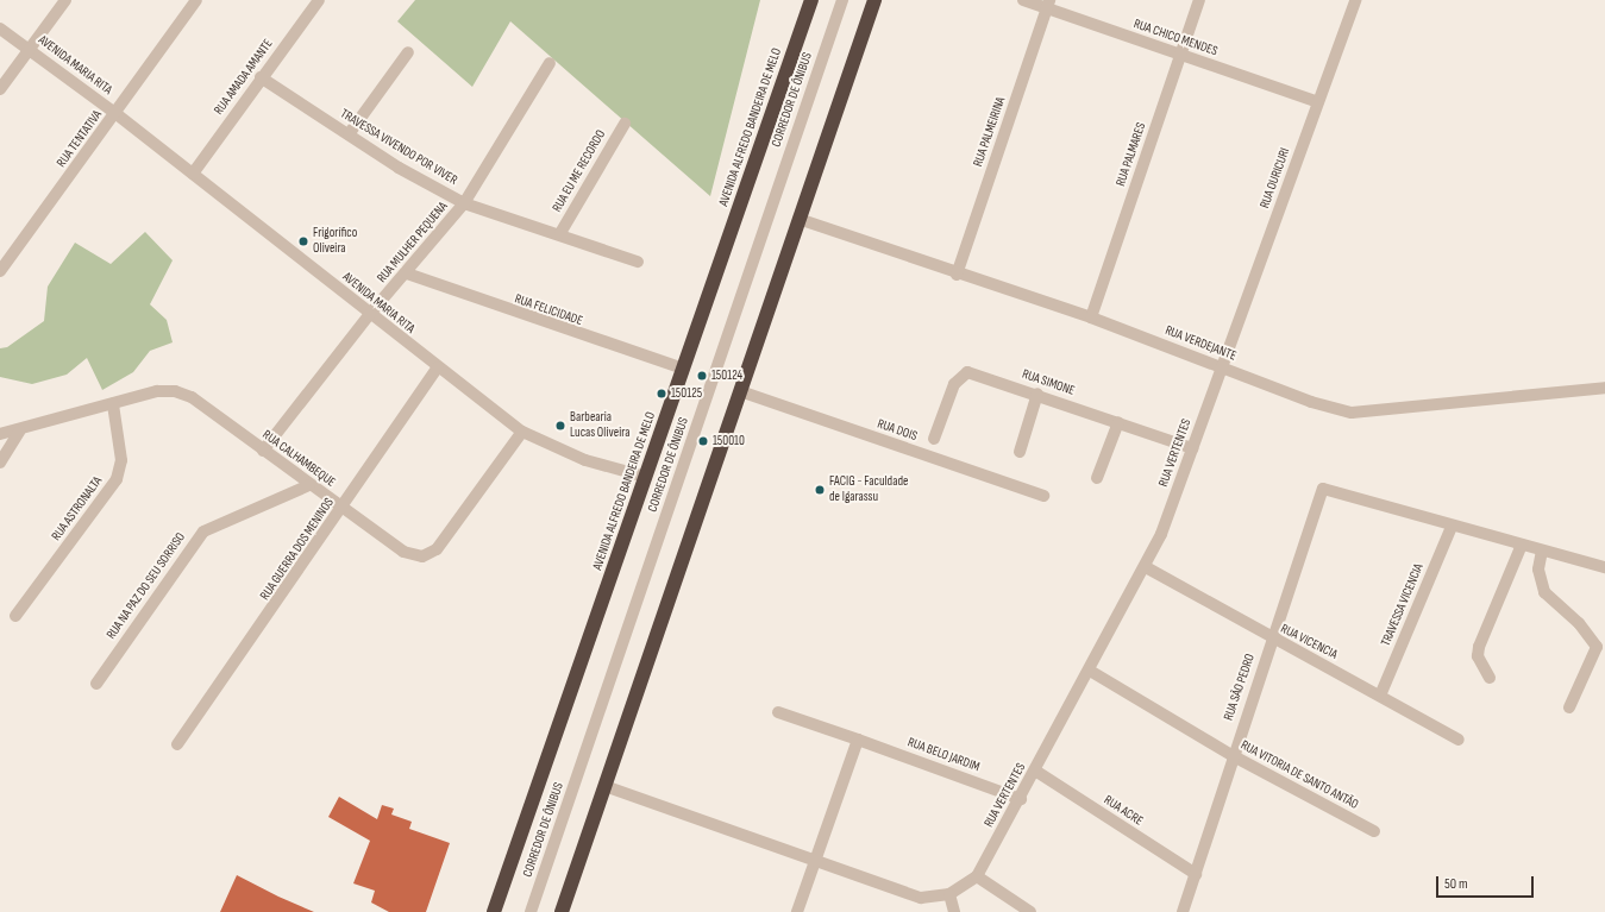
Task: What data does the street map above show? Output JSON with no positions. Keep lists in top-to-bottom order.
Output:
{
  "streets": {
    "highway": ["AVENIDA ALFREDO BANDEIRA DE MELO"],
    "street": [
      "RUA CHICO MENDES",
      "AVENIDA MARIA RITA",
      "RUA AMADA AMANTE",
      "CORREDOR DE ÔNIBUS",
      "RUA PALMEIRINA",
      "RUA TENTATIVA",
      "TRAVESSA VIVENDO POR VIVER",
      "RUA PALMARES",
      "RUA EU ME RECORDO",
      "RUA OURICURI",
      "RUA MULHER PEQUENA",
      "RUA FELICIDADE",
      "RUA VERDEJANTE",
      "RUA SIMONE",
      "RUA DOIS",
      "RUA VERTENTES",
      "RUA CALHAMBEQUE",
      "RUA ASTRONALTA",
      "RUA GUERRA DOS MENINOS",
      "RUA NA PAZ DO SEU SORRISO",
      "TRAVESSA VICENCIA",
      "RUA VICENCIA",
      "RUA SÃO PEDRO",
      "RUA BELO JARDIM",
      "RUA VITORIA DE SANTO ANTÃO",
      "RUA ACRE"
    ]
  },
  "crossings": [
    ["RUA CHICO MENDES", "RUA PALMEIRINA"],
    ["RUA CHICO MENDES", "RUA PALMARES"],
    ["RUA CHICO MENDES", "RUA OURICURI"],
    ["AVENIDA MARIA RITA", "RUA AMADA AMANTE"],
    ["AVENIDA MARIA RITA", "AVENIDA ALFREDO BANDEIRA DE MELO"],
    ["AVENIDA MARIA RITA", "RUA TENTATIVA"],
    ["AVENIDA MARIA RITA", "RUA MULHER PEQUENA"],
    ["AVENIDA MARIA RITA", "RUA CALHAMBEQUE"],
    ["AVENIDA MARIA RITA", "RUA GUERRA DOS MENINOS"],
    ["RUA AMADA AMANTE", "TRAVESSA VIVENDO POR VIVER"],
    ["AVENIDA ALFREDO BANDEIRA DE MELO", "RUA FELICIDADE"],
    ["RUA PALMEIRINA", "RUA VERDEJANTE"],
    ["TRAVESSA VIVENDO POR VIVER", "RUA EU ME RECORDO"],
    ["TRAVESSA VIVENDO POR VIVER", "RUA MULHER PEQUENA"],
    ["RUA PALMARES", "RUA VERDEJANTE"],
    ["RUA OURICURI", "RUA VERDEJANTE"],
    ["RUA OURICURI", "RUA VERTENTES"],
    ["RUA MULHER PEQUENA", "RUA FELICIDADE"],
    ["RUA MULHER PEQUENA", "RUA CALHAMBEQUE"],
    ["RUA VERDEJANTE", "RUA VERTENTES"],
    ["RUA SIMONE", "RUA VERTENTES"],
    ["RUA VERTENTES", "RUA VICENCIA"],
    ["RUA VERTENTES", "RUA BELO JARDIM"],
    ["RUA VERTENTES", "RUA VITORIA DE SANTO ANTÃO"],
    ["RUA VERTENTES", "RUA ACRE"],
    ["RUA CALHAMBEQUE", "RUA ASTRONALTA"],
    ["RUA CALHAMBEQUE", "RUA GUERRA DOS MENINOS"],
    ["RUA CALHAMBEQUE", "RUA NA PAZ DO SEU SORRISO"],
    ["TRAVESSA VICENCIA", "RUA VICENCIA"],
    ["TRAVESSA VICENCIA", "RUA SÃO PEDRO"],
    ["RUA VICENCIA", "RUA SÃO PEDRO"],
    ["RUA SÃO PEDRO", "RUA VITORIA DE SANTO ANTÃO"],
    ["RUA SÃO PEDRO", "RUA ACRE"]
  ],
  "places": [
    "Frigorífico Oliveira",
    "150124",
    "150125",
    "Barbearia Lucas Oliveira",
    "150010",
    "FACIG - Faculdade de Igarassu"
  ],
  "scale_bar": "50 m"
}
